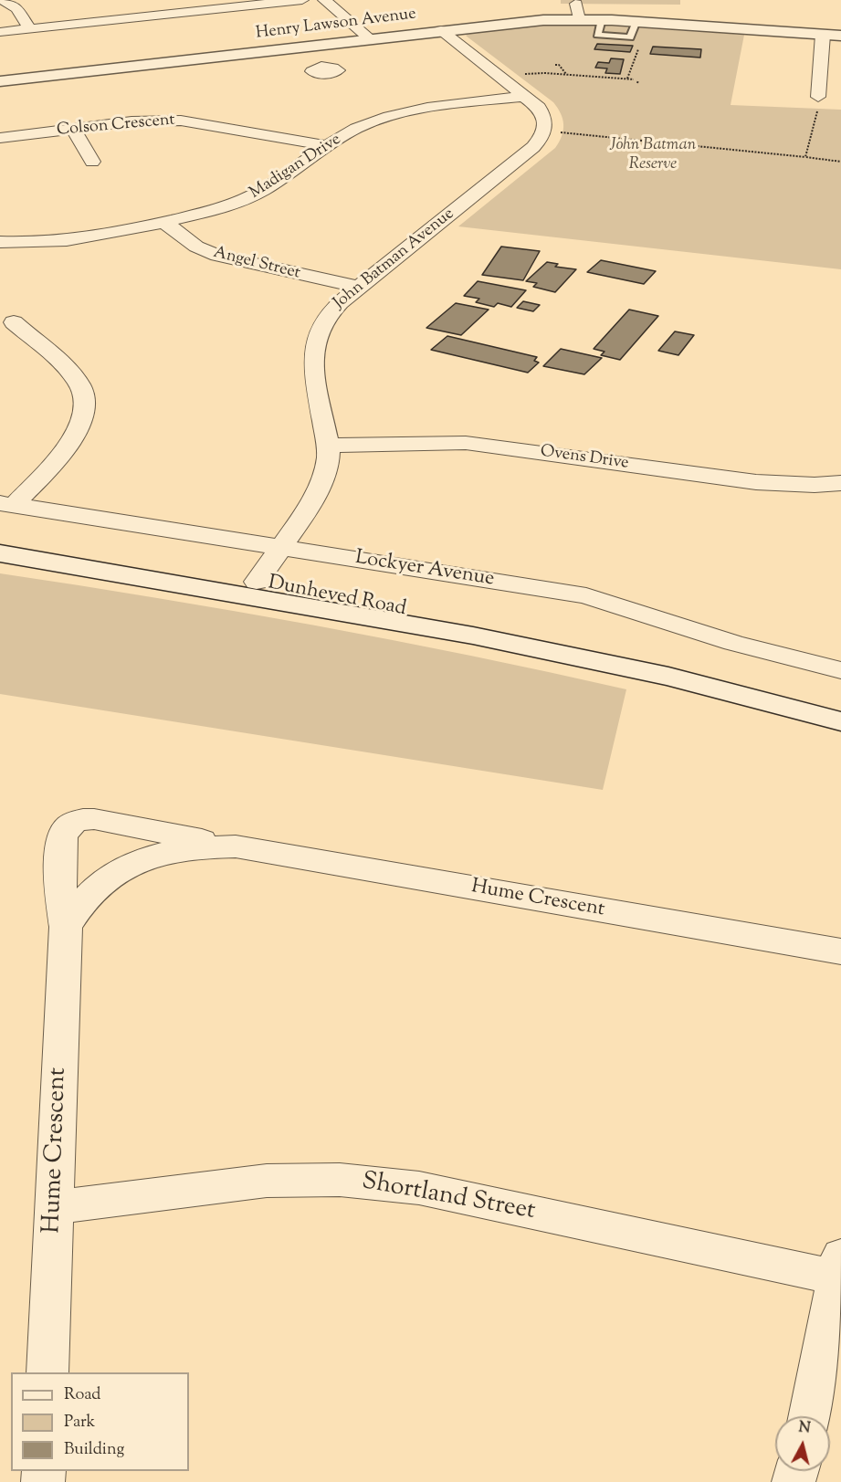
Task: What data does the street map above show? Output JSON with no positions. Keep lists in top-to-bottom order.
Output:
{
  "streets": {
    "main road": ["Henry Lawson Avenue", "Dunheved Road"],
    "street": [
      "Colson Crescent",
      "Madigan Drive",
      "John Batman Avenue",
      "Angel Street",
      "Ovens Drive",
      "Lockyer Avenue",
      "Hume Crescent",
      "Shortland Street"
    ]
  },
  "crossings": [
    ["Henry Lawson Avenue", "John Batman Avenue"],
    ["Colson Crescent", "Madigan Drive"],
    ["Madigan Drive", "John Batman Avenue"],
    ["Madigan Drive", "Angel Street"],
    ["John Batman Avenue", "Angel Street"],
    ["John Batman Avenue", "Ovens Drive"],
    ["John Batman Avenue", "Lockyer Avenue"],
    ["John Batman Avenue", "Dunheved Road"],
    ["Hume Crescent", "Shortland Street"]
  ],
  "parks": ["John Batman Reserve"],
  "legend": ["Road", "Park", "Building"],
  "north": "top"
}
